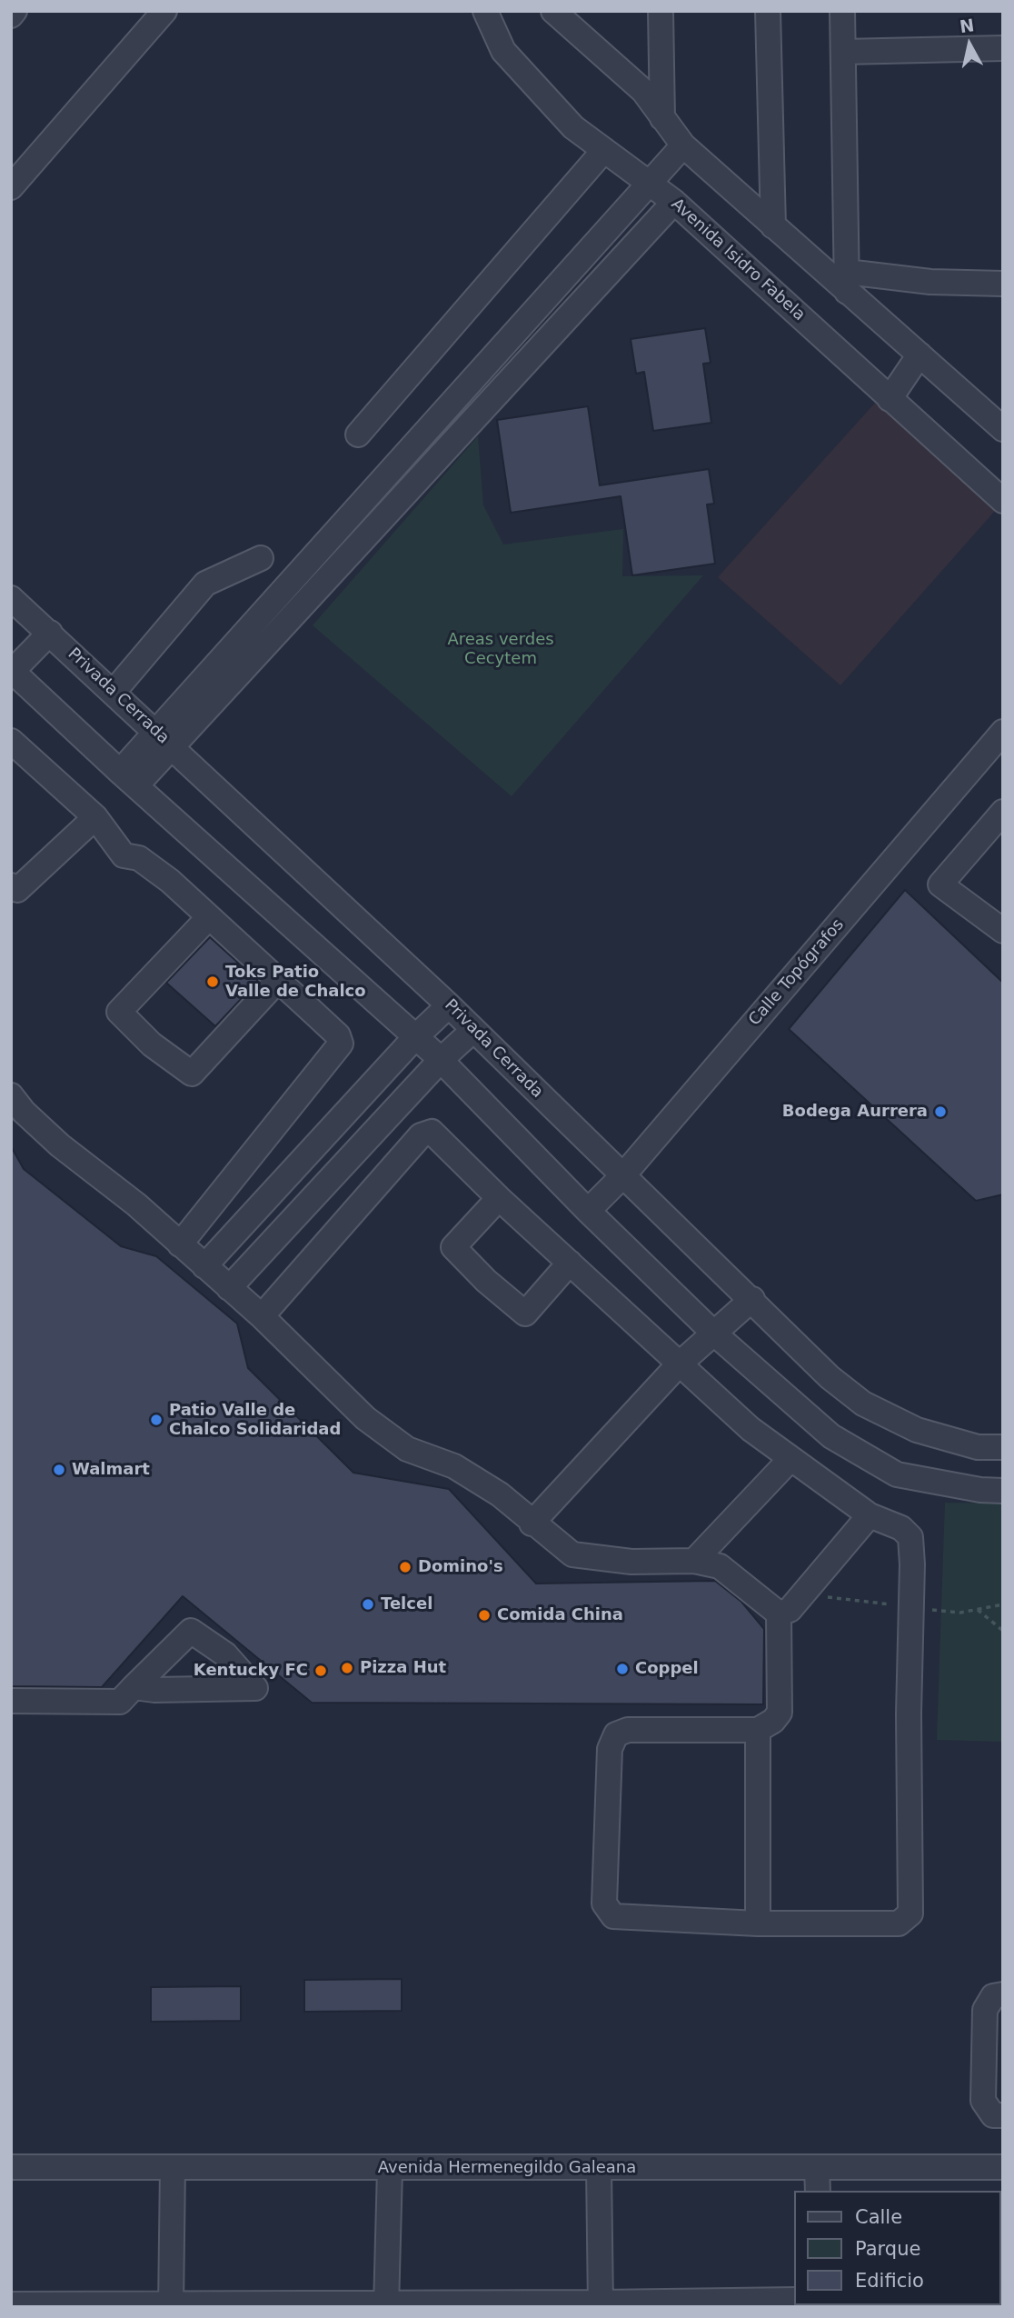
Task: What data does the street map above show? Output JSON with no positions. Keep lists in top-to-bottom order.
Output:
{
  "streets": {
    "street": [
      "Avenida Isidro Fabela",
      "Privada Cerrada",
      "Calle Topógrafos",
      "Avenida Hermenegildo Galeana"
    ]
  },
  "crossings": [
    ["Privada Cerrada", "Calle Topógrafos"]
  ],
  "parks": ["Areas verdes Cecytem"],
  "places": [
    "Toks Patio Valle de Chalco",
    "Bodega Aurrera",
    "Patio Valle de Chalco Solidaridad",
    "Walmart",
    "Domino's",
    "Telcel",
    "Comida China",
    "Pizza Hut",
    "Coppel",
    "Kentucky FC"
  ],
  "legend": ["Calle", "Parque", "Edificio"],
  "north": "top"
}
